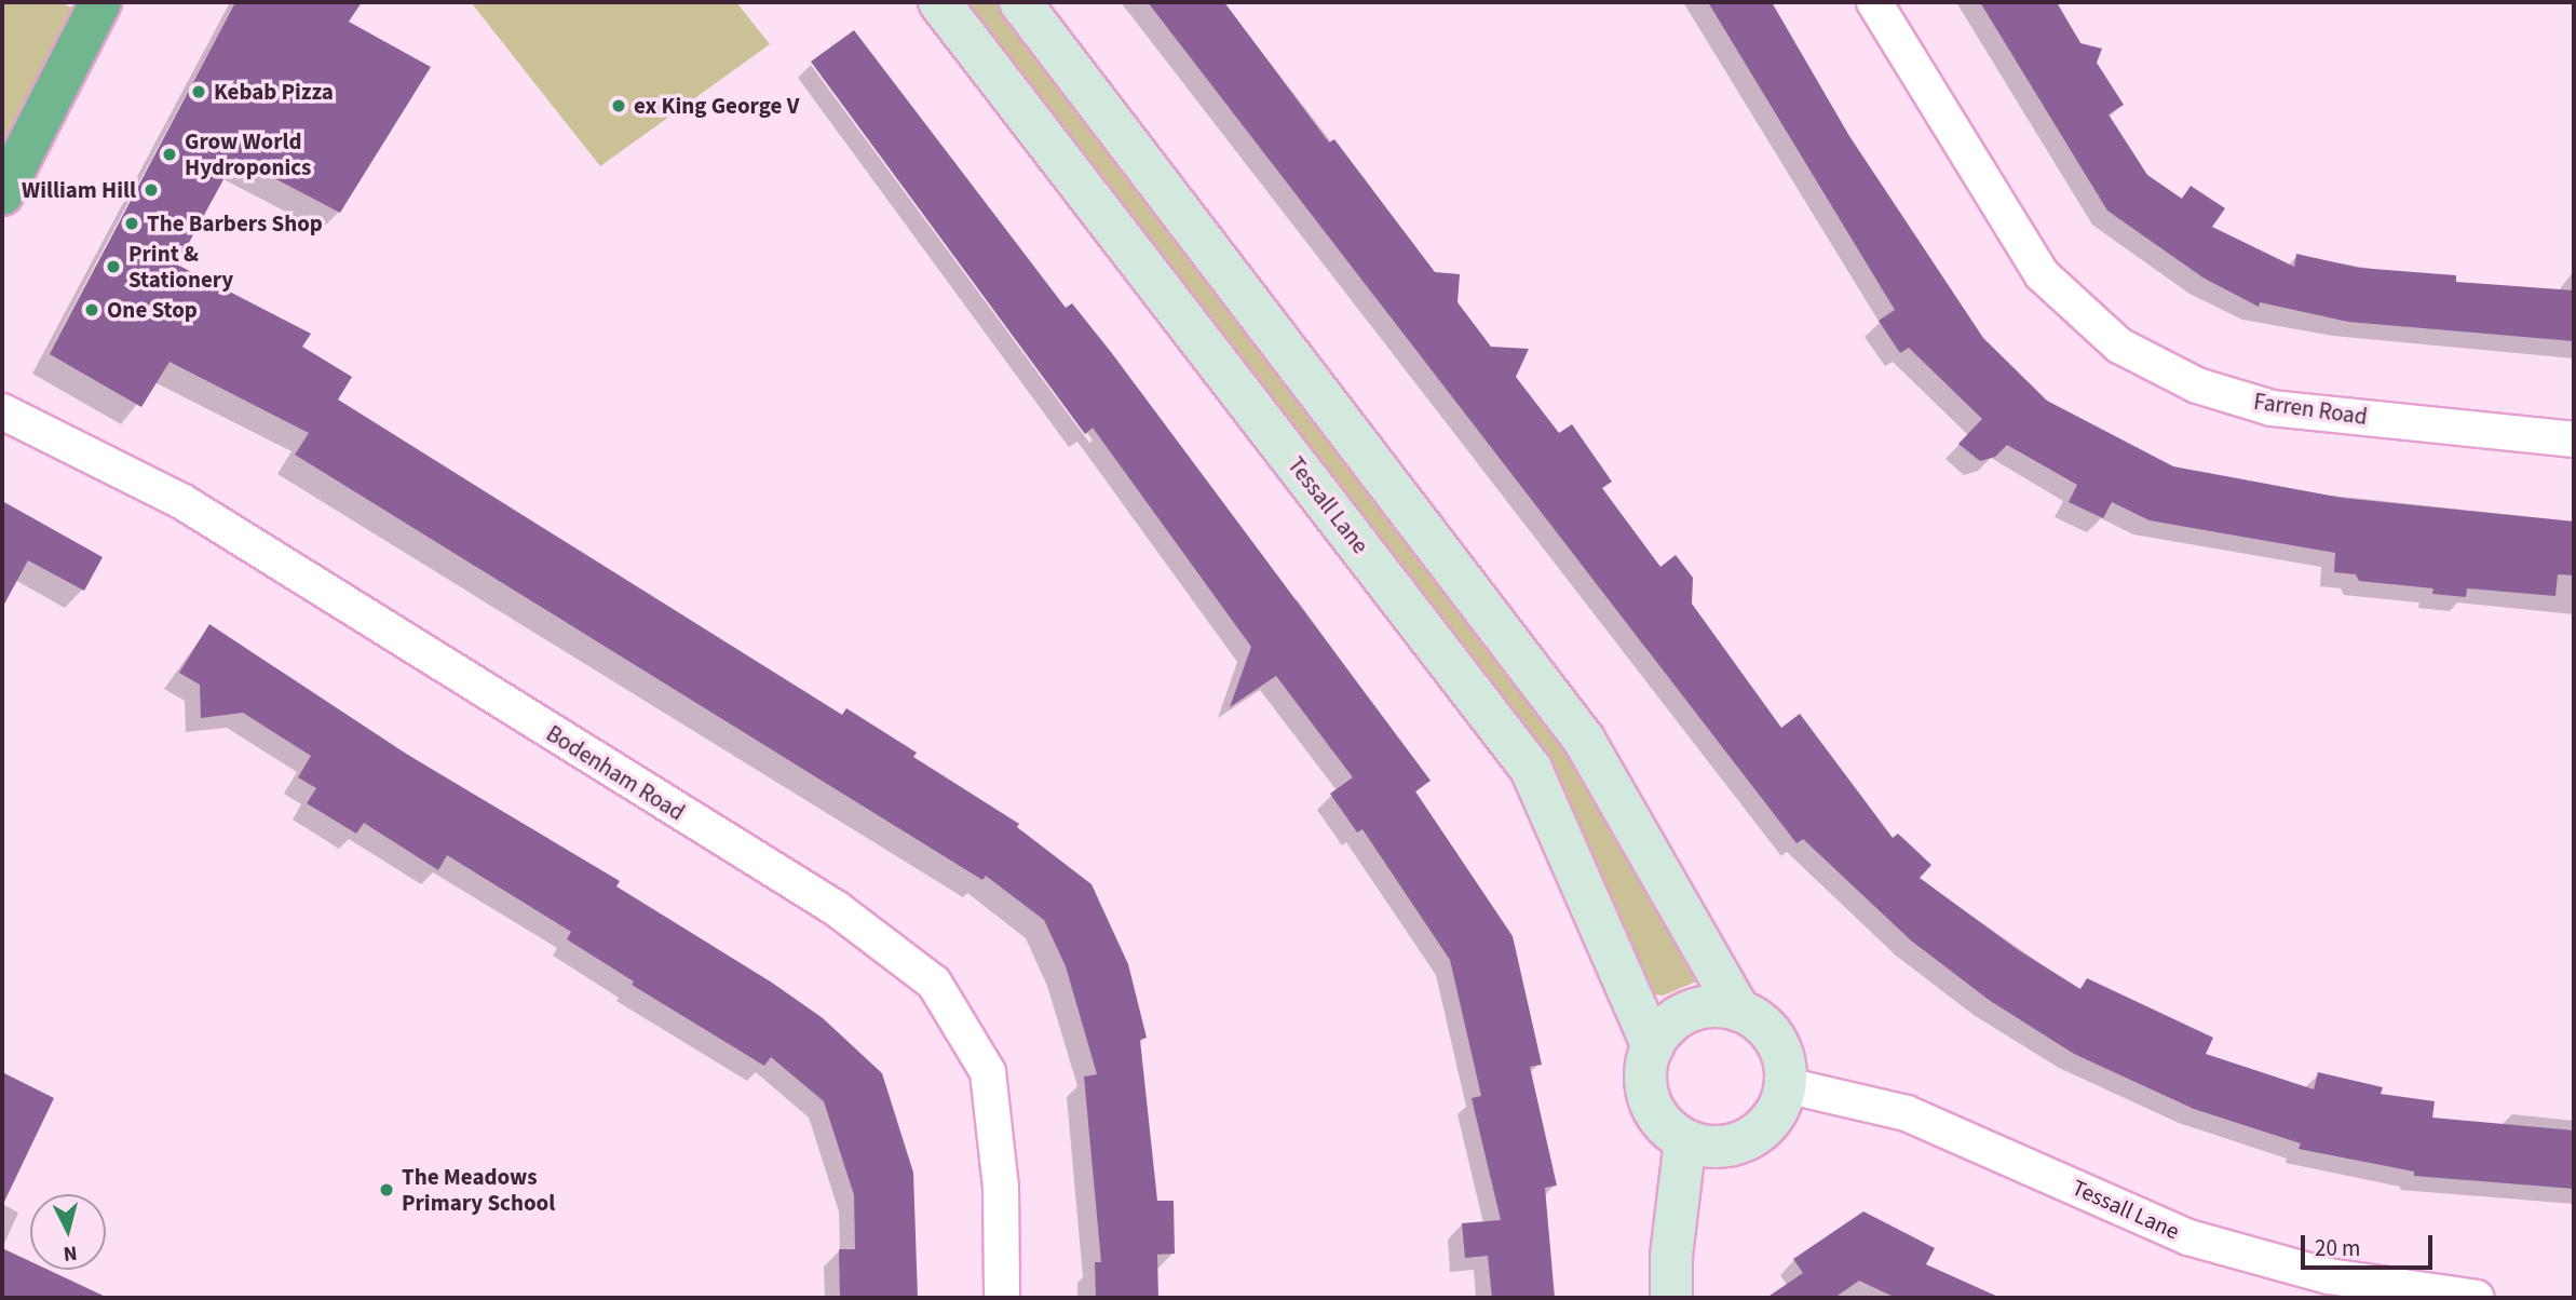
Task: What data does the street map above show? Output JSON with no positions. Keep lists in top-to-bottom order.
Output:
{
  "streets": {
    "street": ["Farren Road", "Tessall Lane", "Bodenham Road"]
  },
  "places": [
    "Kebab Pizza",
    "ex King George V",
    "Grow World Hydroponics",
    "William Hill",
    "The Barbers Shop",
    "Print & Stationery",
    "One Stop",
    "The Meadows Primary School"
  ],
  "scale_bar": "20 m",
  "north": "bottom"
}
